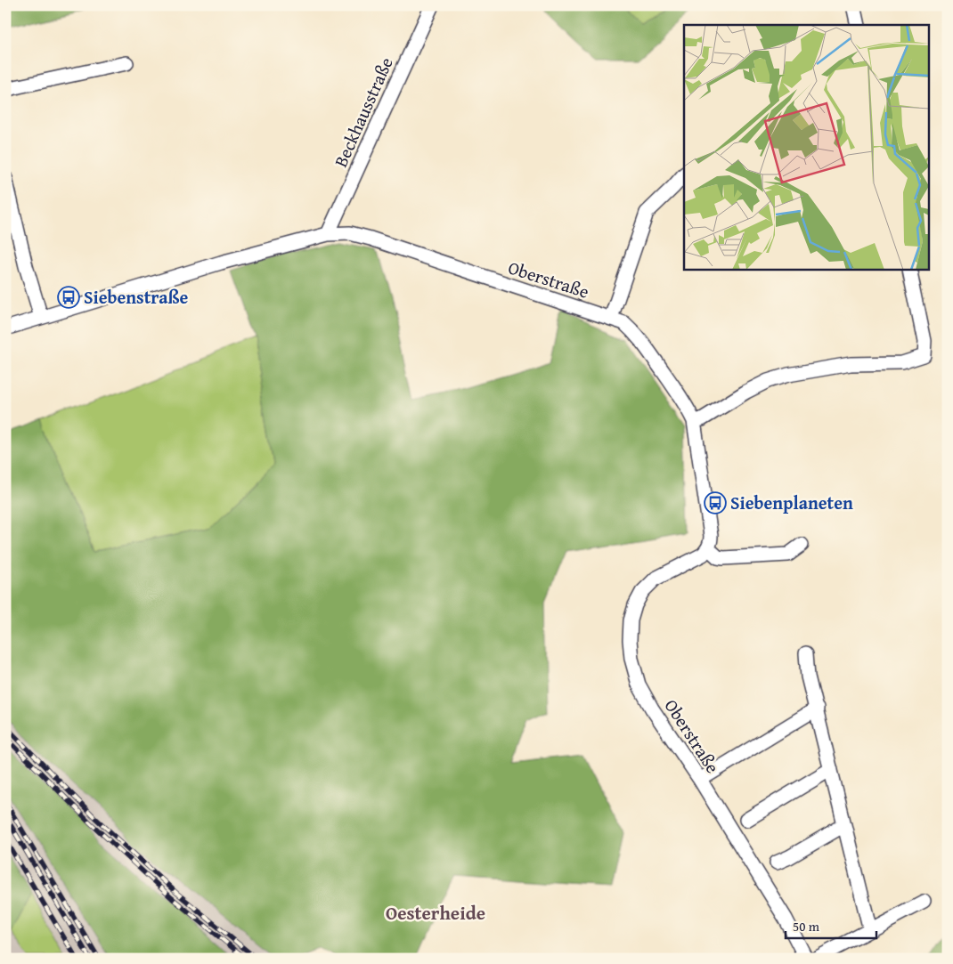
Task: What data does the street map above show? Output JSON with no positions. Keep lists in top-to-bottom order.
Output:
{
  "streets": {
    "street": ["Beckhausstraße", "Oberstraße"]
  },
  "crossings": [
    ["Beckhausstraße", "Oberstraße"]
  ],
  "districts": ["Oesterheide"],
  "places": {
    "bus stop": ["Siebenstraße", "Siebenplaneten"]
  },
  "scale_bar": "50 m"
}
